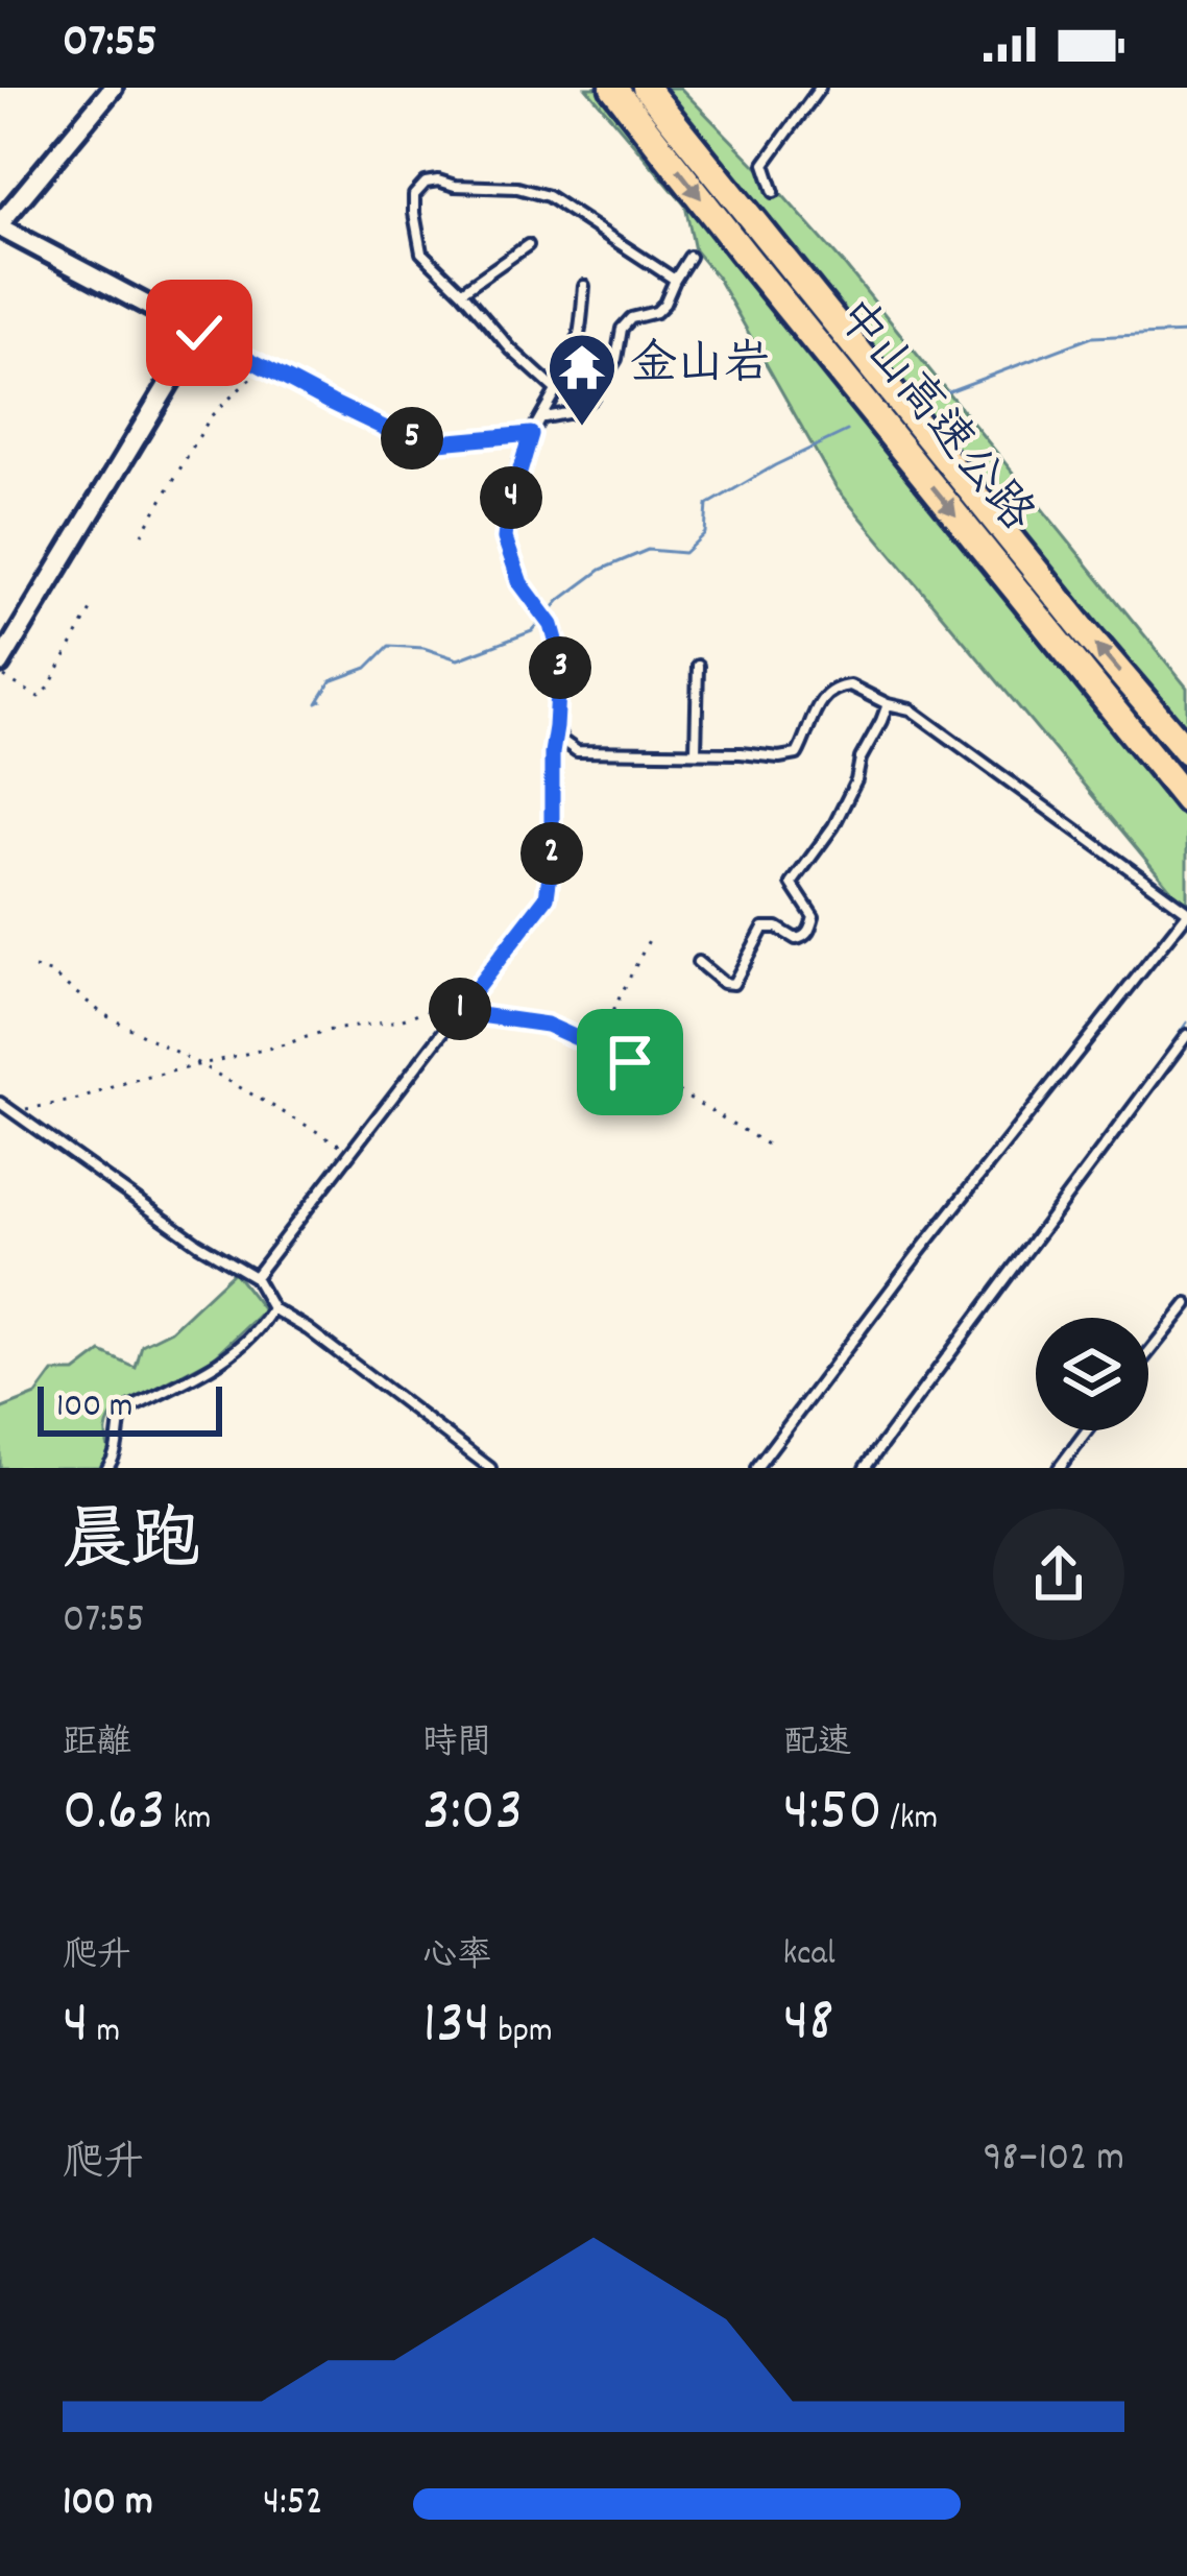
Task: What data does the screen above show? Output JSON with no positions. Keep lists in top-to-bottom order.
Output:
{
  "streets": {
    "highway": ["中山高速公路"]
  },
  "places": {
    "temple": ["金山岩"]
  },
  "scale_bar": "100 m",
  "page": {
    "status": "07:55",
    "pins": [
      "5",
      "4",
      "3",
      "2",
      "1"
    ],
    "scale": "100 m",
    "heading": ["晨跑", "07:55"],
    "stats": [
      ["距離", "0.63 km"],
      ["時間", "3:03"],
      ["配速", "4:50 /km"],
      ["爬升", "4 m"],
      ["心率", "134 bpm"],
      ["kcal", "48"]
    ],
    "chart": ["爬升", "98–102 m"],
    "list": [
      {
        "name": "100 m",
        "note": "4:52"
      }
    ]
  }
}
